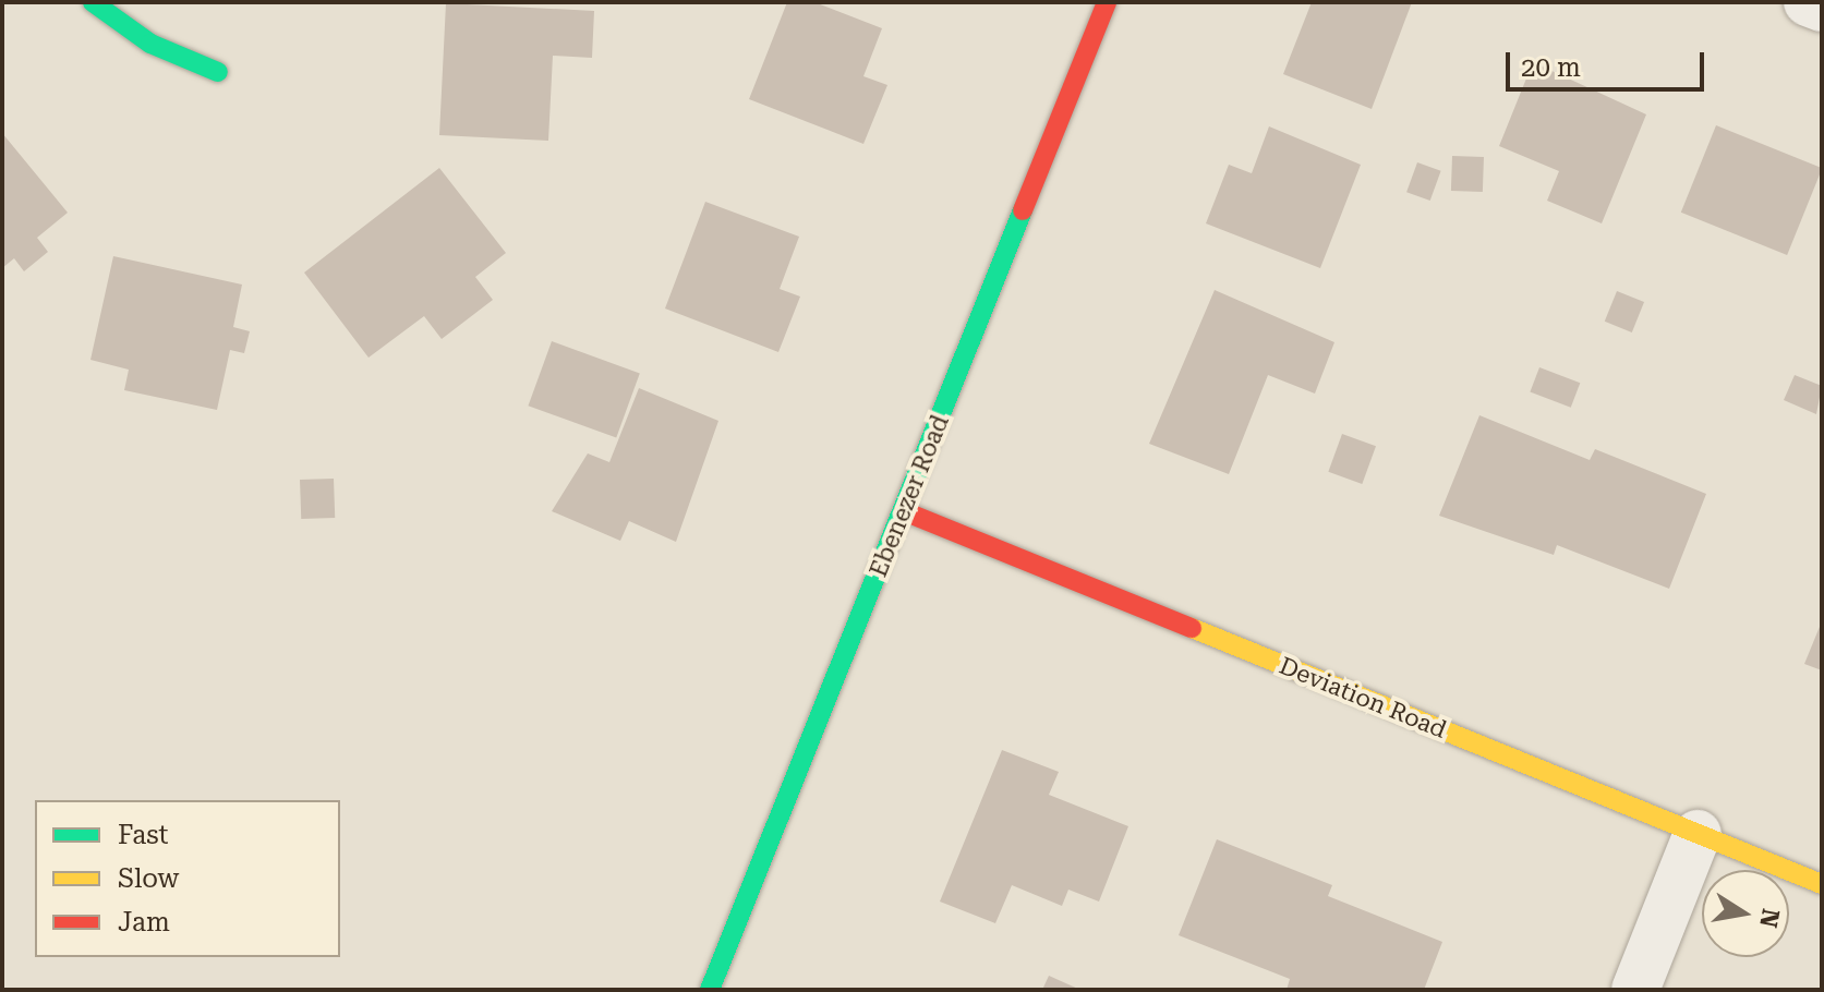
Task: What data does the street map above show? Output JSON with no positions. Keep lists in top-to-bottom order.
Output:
{
  "streets": {
    "street": ["Ebenezer Road", "Deviation Road"]
  },
  "crossings": [
    ["Ebenezer Road", "Deviation Road"]
  ],
  "legend": ["Fast", "Slow", "Jam"],
  "scale_bar": "20 m",
  "north": "right"
}
